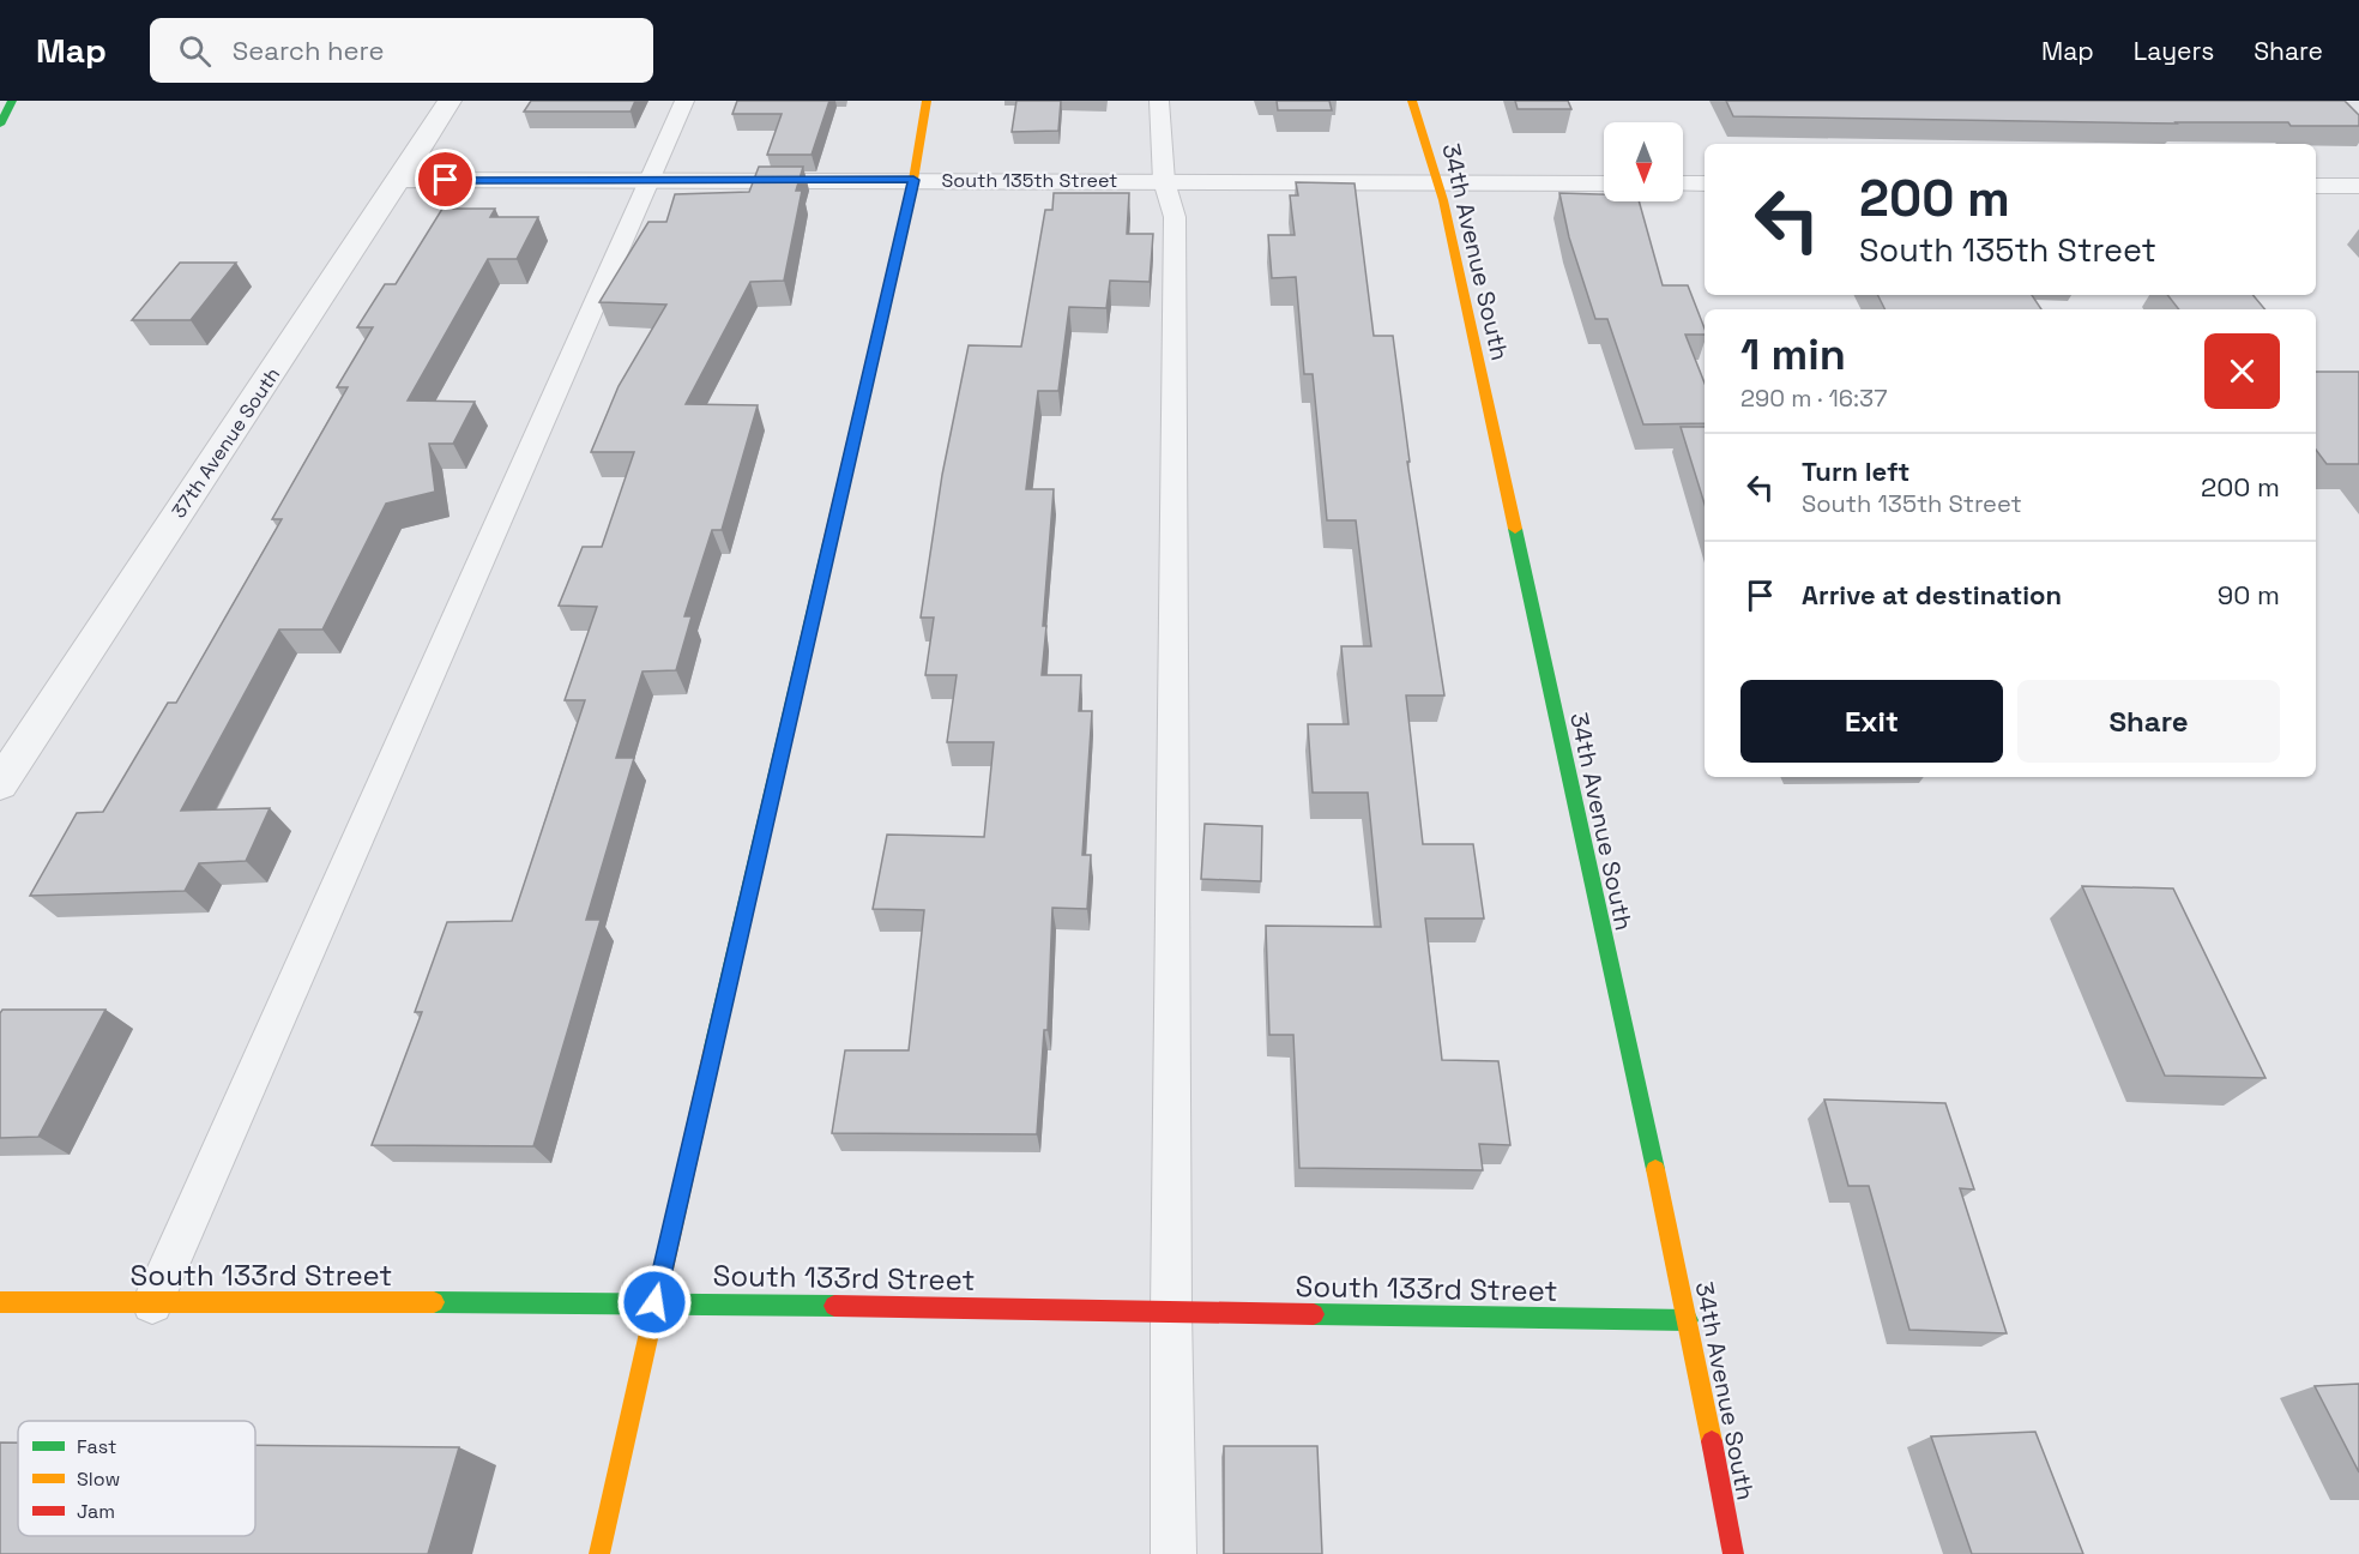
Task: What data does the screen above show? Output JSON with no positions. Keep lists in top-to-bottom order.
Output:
{
  "streets": {
    "street": [
      "South 135th Street",
      "34th Avenue South",
      "37th Avenue South",
      "South 133rd Street"
    ]
  },
  "crossings": [
    ["South 135th Street", "34th Avenue South"],
    ["South 135th Street", "37th Avenue South"],
    ["34th Avenue South", "South 133rd Street"]
  ],
  "legend": ["Fast", "Slow", "Jam"],
  "north": "bottom",
  "page": {
    "header": "Map",
    "search": "Search here",
    "nav": ["Map", "Layers", "Share"],
    "turn": ["200 m", "South 135th Street"],
    "heading": ["1 min", "290 m · 16:37"],
    "list": [
      {
        "name": "Turn left",
        "note": "South 135th Street",
        "value": "200 m"
      },
      {
        "name": "Arrive at destination",
        "value": "90 m"
      }
    ],
    "buttons": ["Exit", "Share"]
  }
}
